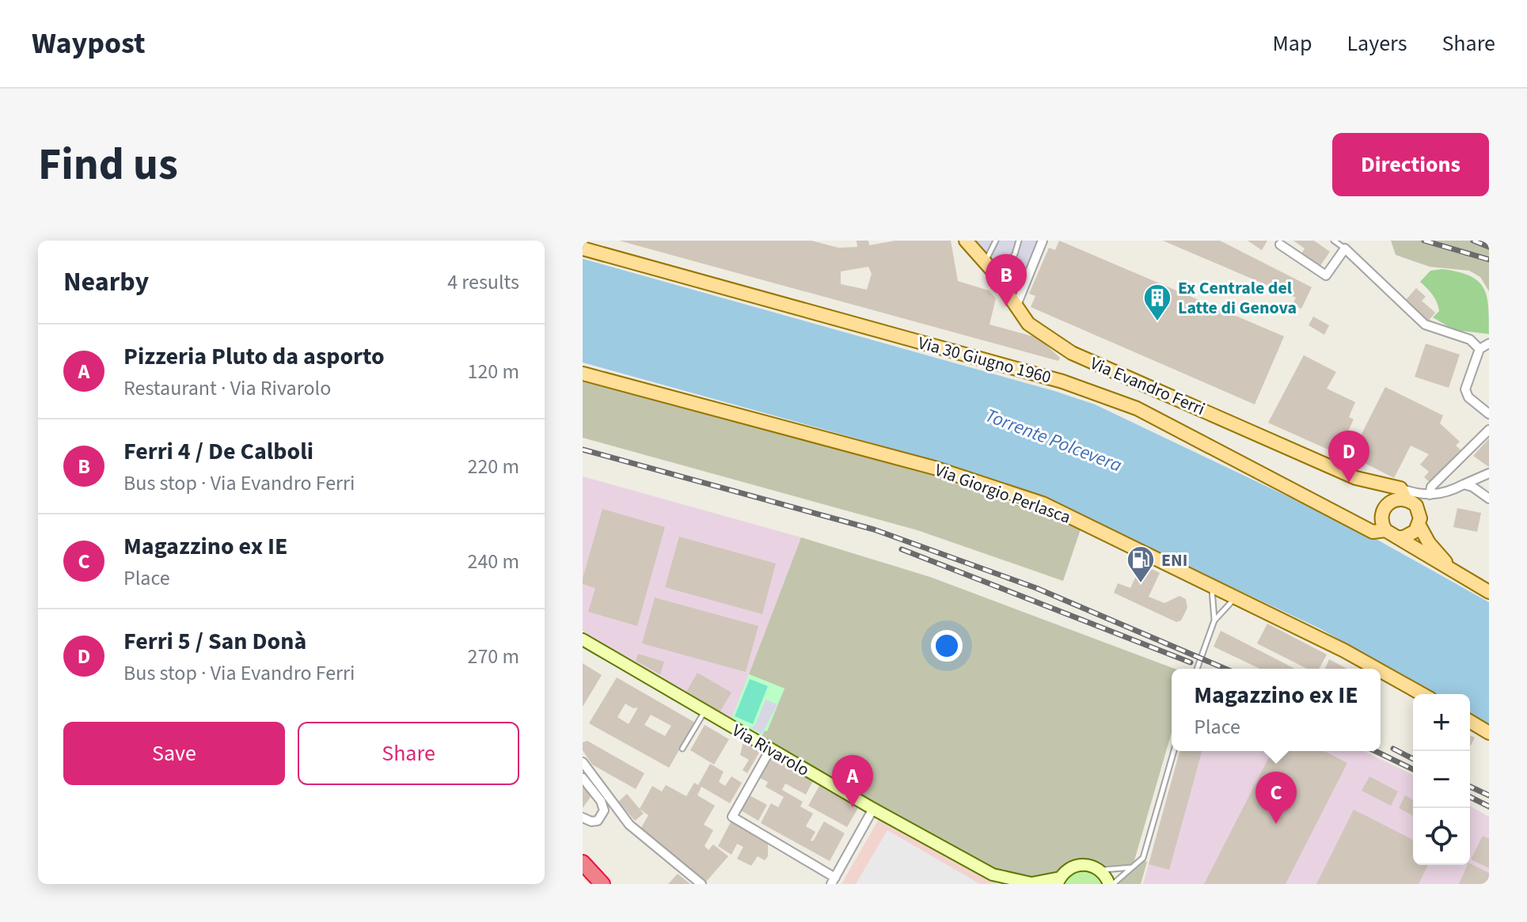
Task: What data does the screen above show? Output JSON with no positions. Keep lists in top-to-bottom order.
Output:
{
  "streets": {
    "main road": [
      "Via 30 Giugno 1960",
      "Via Evandro Ferri",
      "Via Giorgio Perlasca",
      "Via Rivarolo"
    ]
  },
  "crossings": [
    ["Via 30 Giugno 1960", "Via Evandro Ferri"]
  ],
  "water": ["Torrente Polcevera"],
  "places": {
    "building": ["Ex Centrale del Latte di Genova"],
    "fuel station": ["ENI"]
  },
  "page": {
    "header": "Waypost",
    "nav": ["Map", "Layers", "Share"],
    "buttons": [
      "Directions",
      ["Save", "Share"]
    ],
    "title": "Find us",
    "heading": ["Nearby", "4 results"],
    "pins": [
      "B",
      "D",
      "A",
      "C"
    ],
    "list": [
      {
        "mark": "A",
        "name": "Pizzeria Pluto da asporto",
        "note": "Restaurant · Via Rivarolo",
        "value": "120 m"
      },
      {
        "mark": "B",
        "name": "Ferri 4 / De Calboli",
        "note": "Bus stop · Via Evandro Ferri",
        "value": "220 m"
      },
      {
        "mark": "C",
        "name": "Magazzino ex IE",
        "note": "Place",
        "value": "240 m"
      },
      {
        "mark": "D",
        "name": "Ferri 5 / San Donà",
        "note": "Bus stop · Via Evandro Ferri",
        "value": "270 m"
      }
    ],
    "popup": ["Magazzino ex IE", "Place"],
    "map_buttons": ["+", "−"]
  }
}
